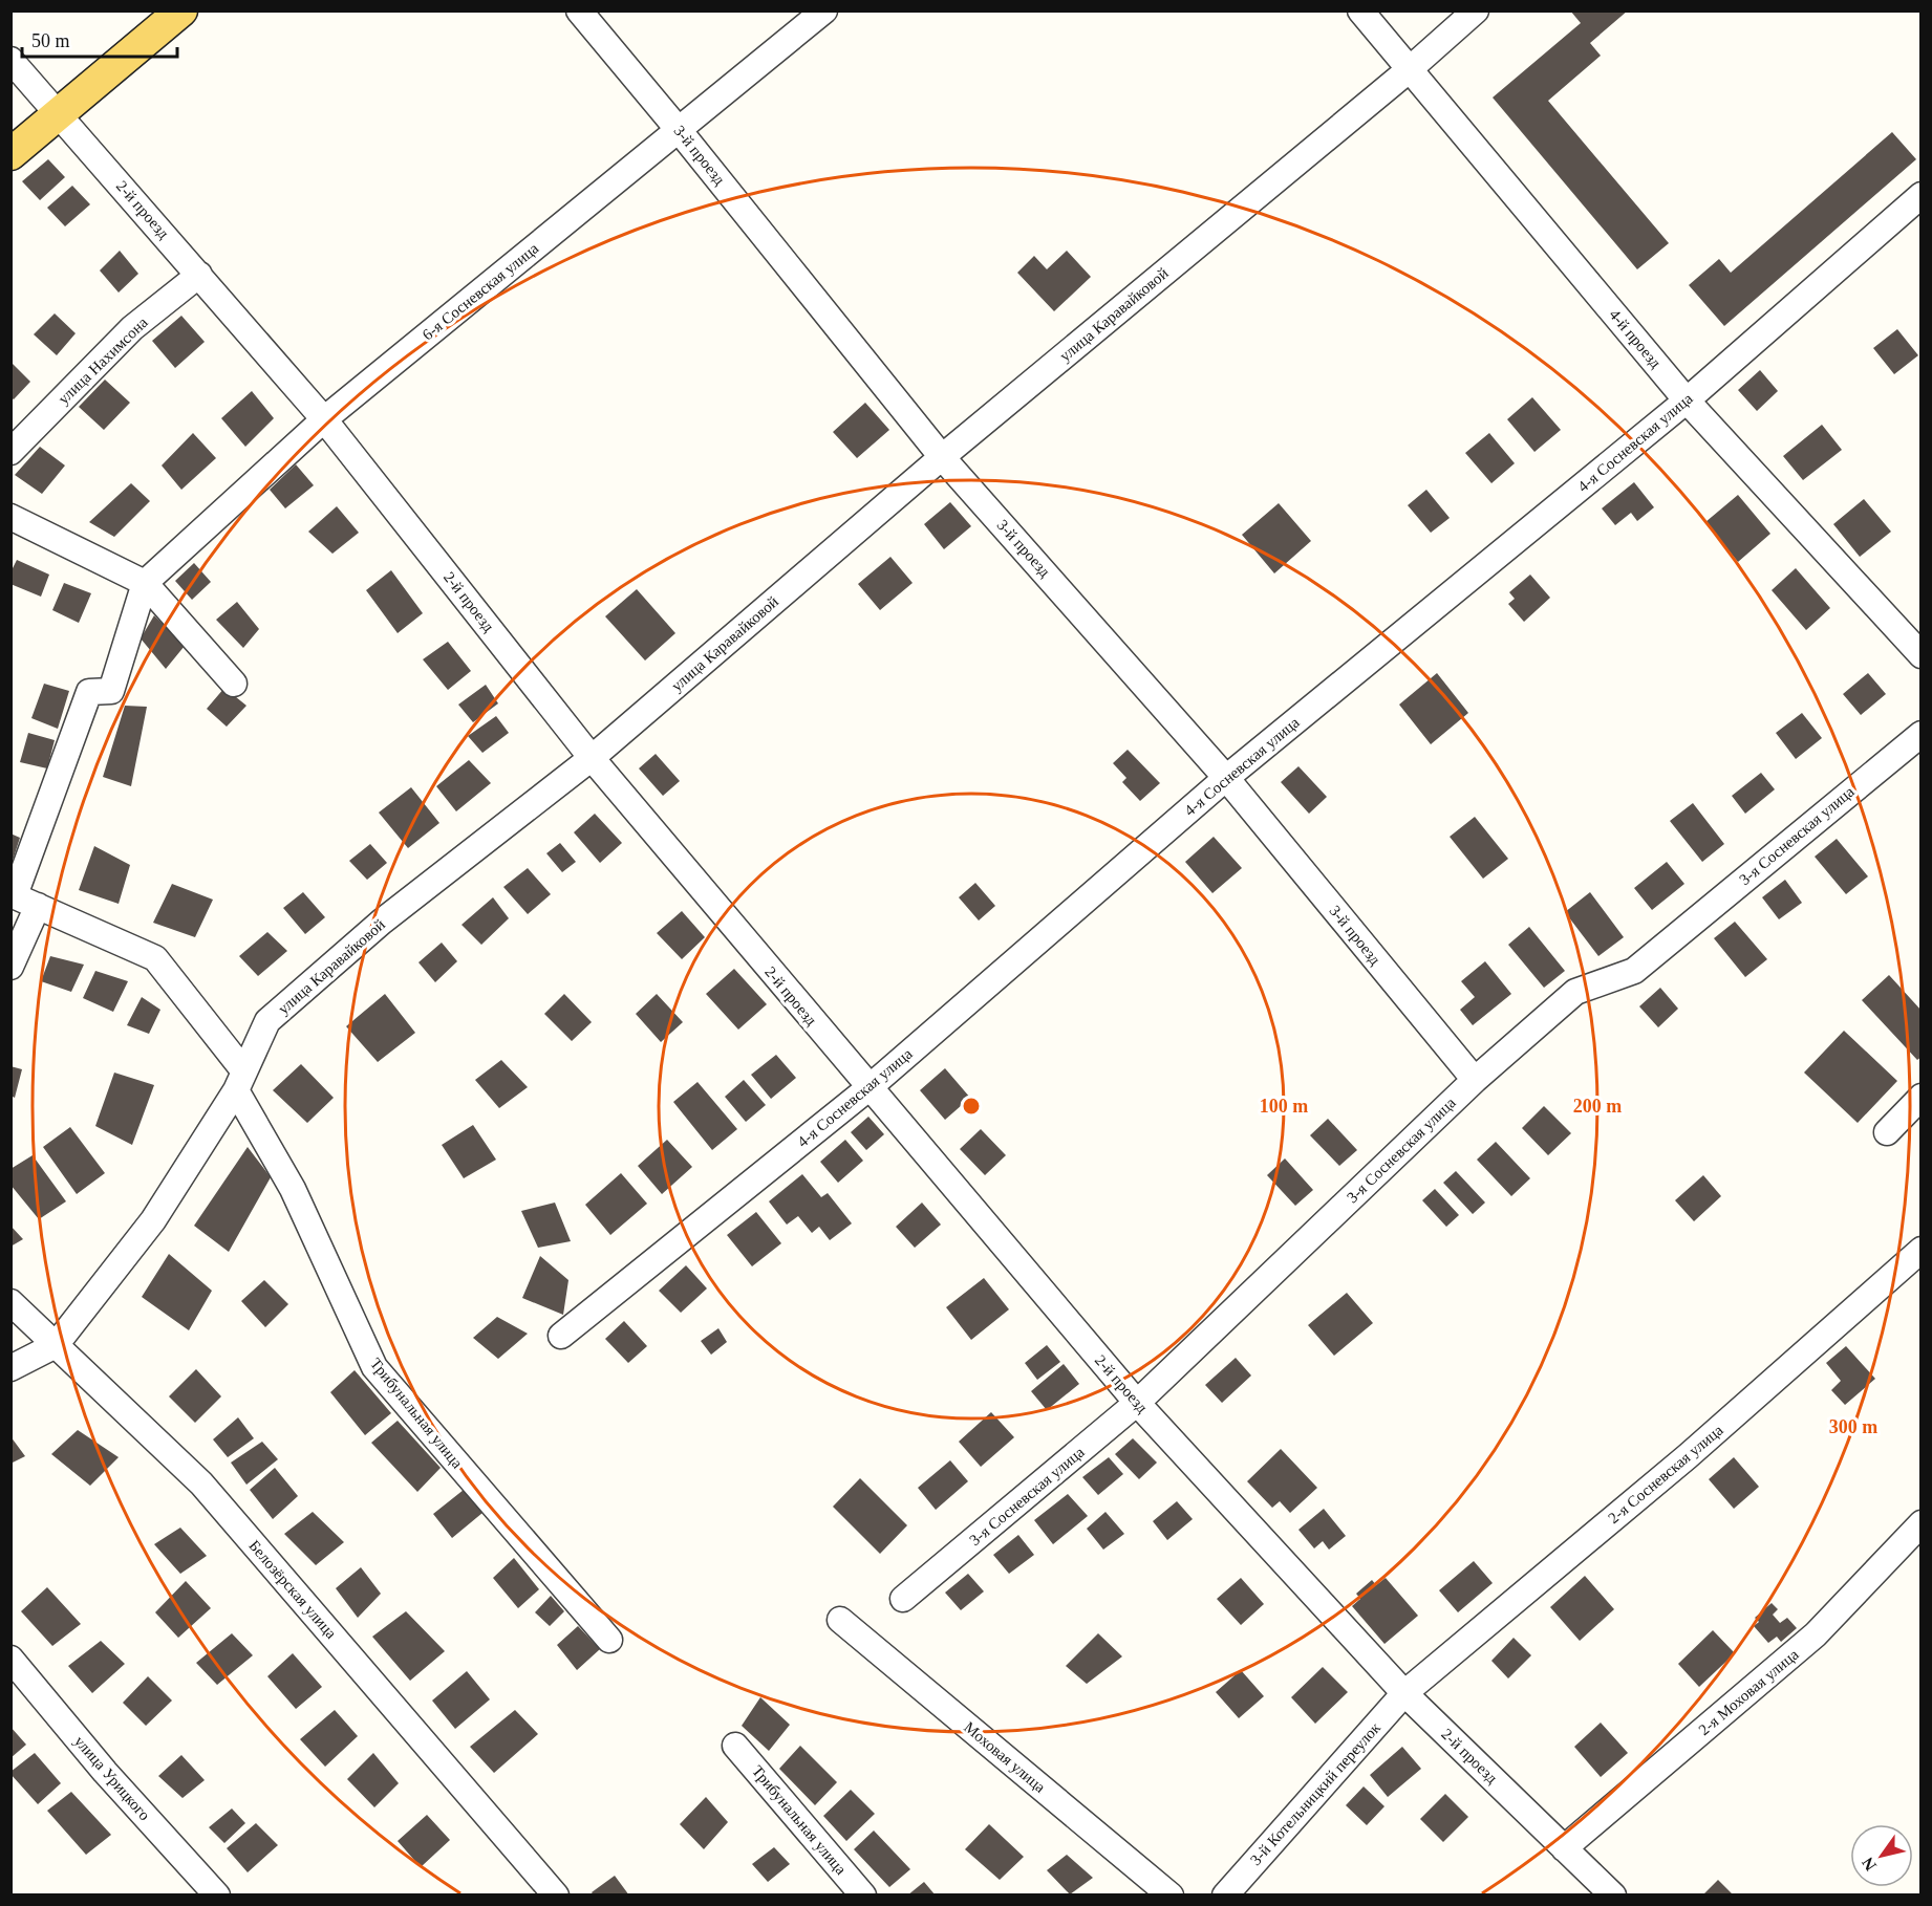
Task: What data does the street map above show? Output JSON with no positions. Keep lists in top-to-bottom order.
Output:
{
  "streets": {
    "street": [
      "3-й проезд",
      "2-й проезд",
      "6-я Сосневская улица",
      "улица Каравайковой",
      "4-й проезд",
      "улица Нахимсона",
      "4-я Сосневская улица",
      "3-я Сосневская улица",
      "Трибунальная улица",
      "2-я Сосневская улица",
      "Белозёрская улица",
      "2-я Моховая улица",
      "Моховая улица",
      "улица Урицкого",
      "3-й Котельницкий переулок"
    ]
  },
  "crossings": [
    ["3-й проезд", "6-я Сосневская улица"],
    ["3-й проезд", "улица Каравайковой"],
    ["3-й проезд", "4-я Сосневская улица"],
    ["3-й проезд", "3-я Сосневская улица"],
    ["2-й проезд", "6-я Сосневская улица"],
    ["2-й проезд", "улица Каравайковой"],
    ["2-й проезд", "улица Нахимсона"],
    ["2-й проезд", "4-я Сосневская улица"],
    ["2-й проезд", "3-я Сосневская улица"],
    ["2-й проезд", "2-я Сосневская улица"],
    ["2-й проезд", "2-я Моховая улица"],
    ["2-й проезд", "3-й Котельницкий переулок"],
    ["улица Каравайковой", "4-й проезд"],
    ["улица Каравайковой", "Трибунальная улица"],
    ["улица Каравайковой", "Белозёрская улица"],
    ["4-й проезд", "4-я Сосневская улица"],
    ["2-я Сосневская улица", "3-й Котельницкий переулок"]
  ],
  "scale_bar": "50 m",
  "north": "bottom left",
  "rings": ["100 m", "200 m", "300 m"]
}
